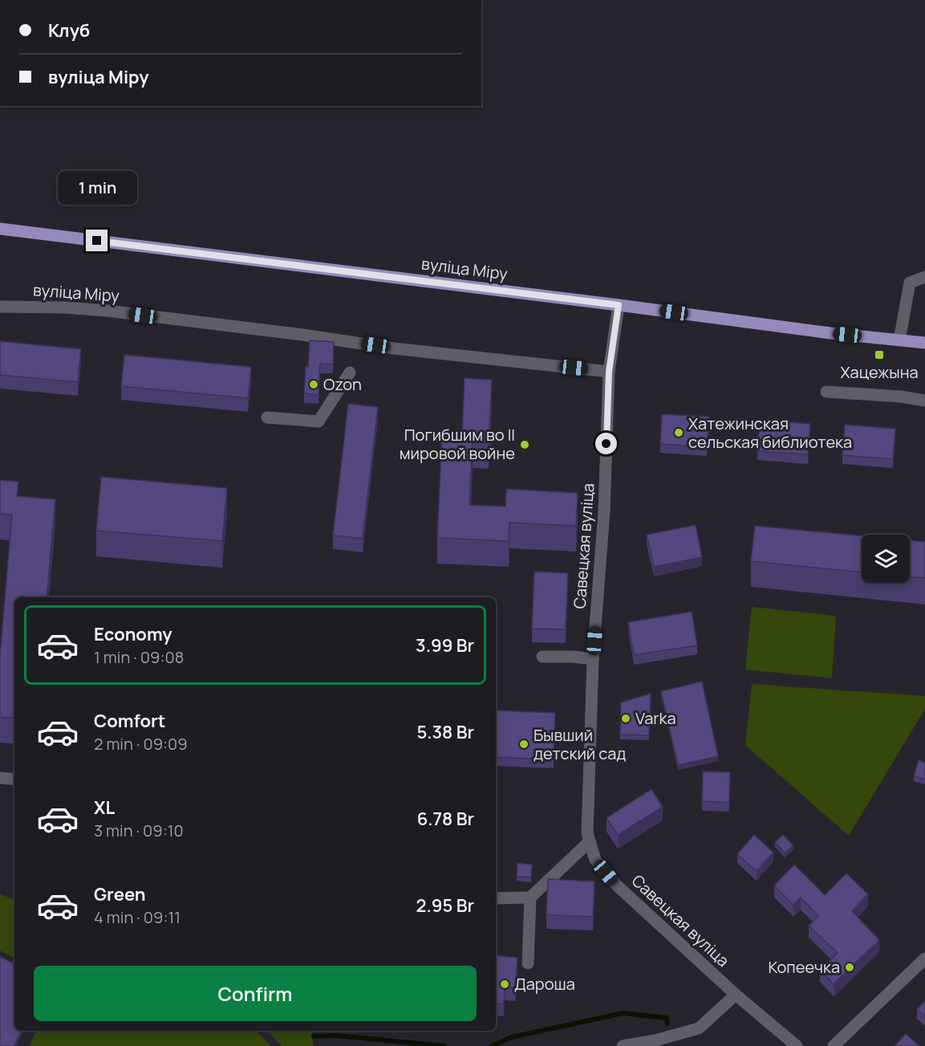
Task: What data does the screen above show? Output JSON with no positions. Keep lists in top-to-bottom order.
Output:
{
  "streets": {
    "main road": ["вуліца Міру"],
    "street": ["Савецкая вуліца"]
  },
  "crossings": [
    ["вуліца Міру", "Савецкая вуліца"]
  ],
  "places": {
    "transit": ["Хацежына"],
    "other": [
      "Ozon",
      "Хатежинская сельская библиотека",
      "Погибшим во II мировой войне",
      "Varka",
      "Бывший детский сад",
      "Копеечка",
      "Дароша"
    ]
  },
  "page": {
    "banner": ["Клуб", "вуліца Міру"],
    "bubble": "1 min",
    "list": [
      {
        "name": "Economy",
        "note": "1 min · 09:08",
        "value": "3.99 Br"
      },
      {
        "name": "Comfort",
        "note": "2 min · 09:09",
        "value": "5.38 Br"
      },
      {
        "name": "XL",
        "note": "3 min · 09:10",
        "value": "6.78 Br"
      },
      {
        "name": "Green",
        "note": "4 min · 09:11",
        "value": "2.95 Br"
      }
    ],
    "buttons": "Confirm"
  }
}
